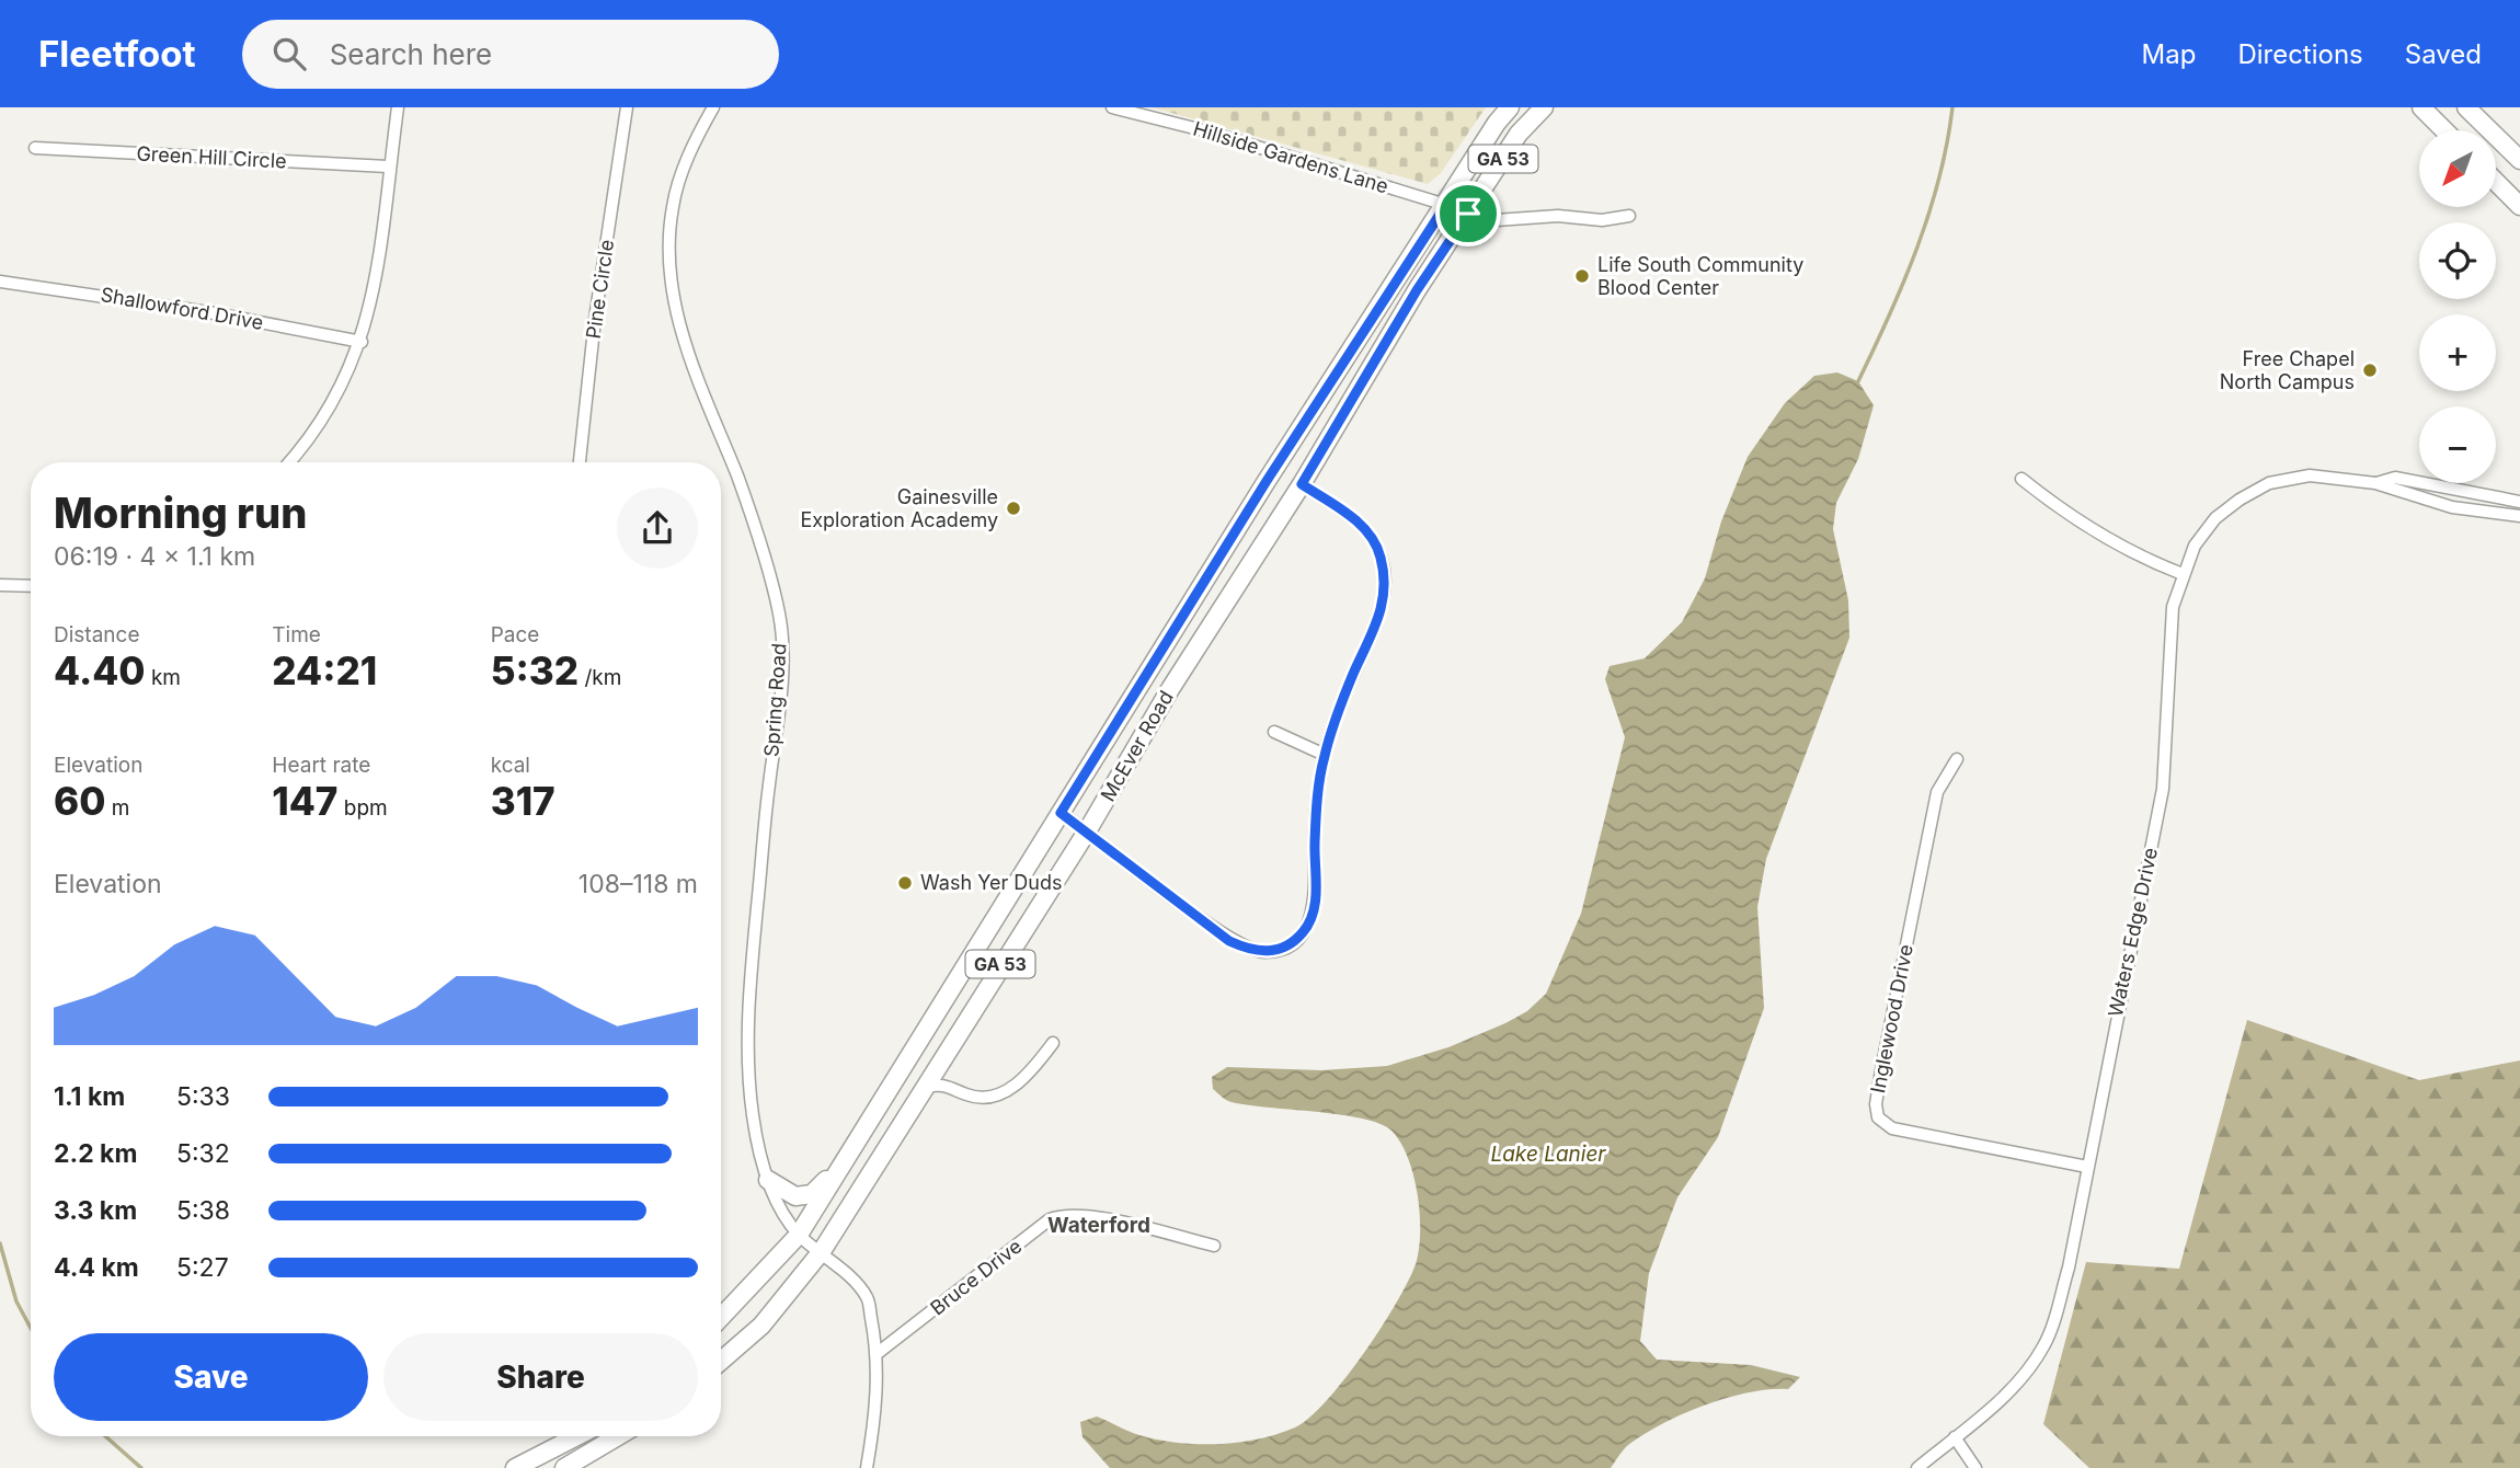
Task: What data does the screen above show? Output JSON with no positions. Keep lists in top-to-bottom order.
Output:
{
  "streets": {
    "main road": ["GA 53", "McEver Road"],
    "street": [
      "Green Hill Circle",
      "Hillside Gardens Lane",
      "Pine Circle",
      "Shallowford Drive",
      "Spring Road",
      "Waters Edge Drive",
      "Inglewood Drive",
      "Bruce Drive"
    ]
  },
  "crossings": [
    ["Hillside Gardens Lane", "McEver Road"],
    ["Spring Road", "McEver Road"],
    ["Spring Road", "Bruce Drive"],
    ["Waters Edge Drive", "Inglewood Drive"]
  ],
  "districts": ["Waterford"],
  "water": ["Lake Lanier"],
  "places": [
    "Life South Community Blood Center",
    "Free Chapel North Campus",
    "Gainesville Exploration Academy",
    "Wash Yer Duds"
  ],
  "north": "bottom left",
  "page": {
    "header": "Fleetfoot",
    "search": "Search here",
    "nav": ["Map", "Directions", "Saved"],
    "map_buttons": ["+", "−"],
    "heading": ["Morning run", "06:19 · 4 × 1.1 km"],
    "stats": [
      ["Distance", "4.40 km"],
      ["Time", "24:21"],
      ["Pace", "5:32 /km"],
      ["Elevation", "60 m"],
      ["Heart rate", "147 bpm"],
      ["kcal", "317"]
    ],
    "chart": ["Elevation", "108–118 m"],
    "list": [
      {
        "name": "1.1 km",
        "note": "5:33"
      },
      {
        "name": "2.2 km",
        "note": "5:32"
      },
      {
        "name": "3.3 km",
        "note": "5:38"
      },
      {
        "name": "4.4 km",
        "note": "5:27"
      }
    ],
    "buttons": ["Save", "Share"]
  }
}
